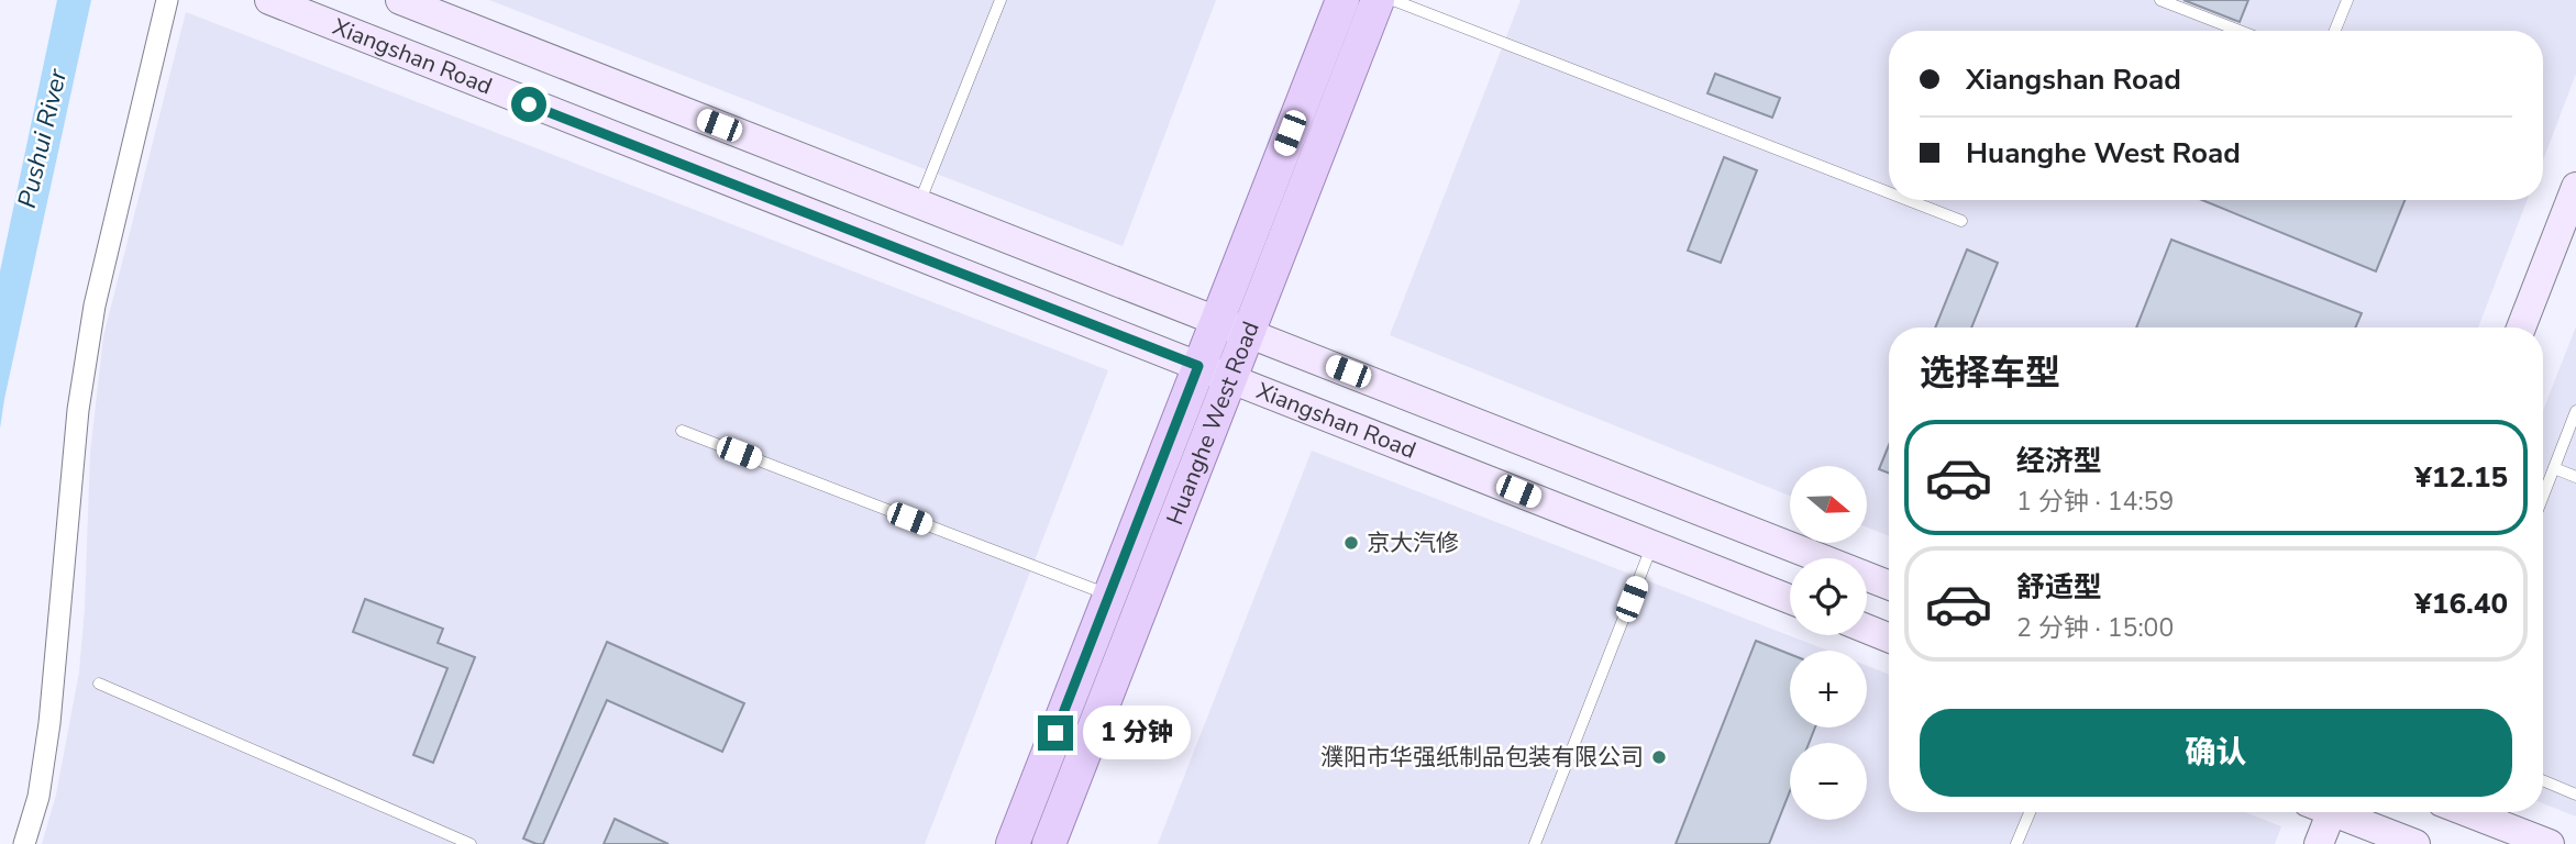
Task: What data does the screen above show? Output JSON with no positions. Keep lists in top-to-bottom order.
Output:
{
  "streets": {
    "main road": ["Huanghe West Road"],
    "street": ["Xiangshan Road"]
  },
  "crossings": [
    ["Xiangshan Road", "Huanghe West Road"]
  ],
  "water": ["Pushui River"],
  "places": ["京大汽修", "濮阳市华强纸制品包装有限公司"],
  "north": "right",
  "page": {
    "banner": ["Xiangshan Road", "Huanghe West Road"],
    "heading": "选择车型",
    "list": [
      {
        "name": "经济型",
        "note": "1 分钟 · 14:59",
        "value": "¥12.15"
      },
      {
        "name": "舒适型",
        "note": "2 分钟 · 15:00",
        "value": "¥16.40"
      }
    ],
    "map_buttons": ["+", "−"],
    "buttons": "确认",
    "bubble": "1 分钟"
  }
}
